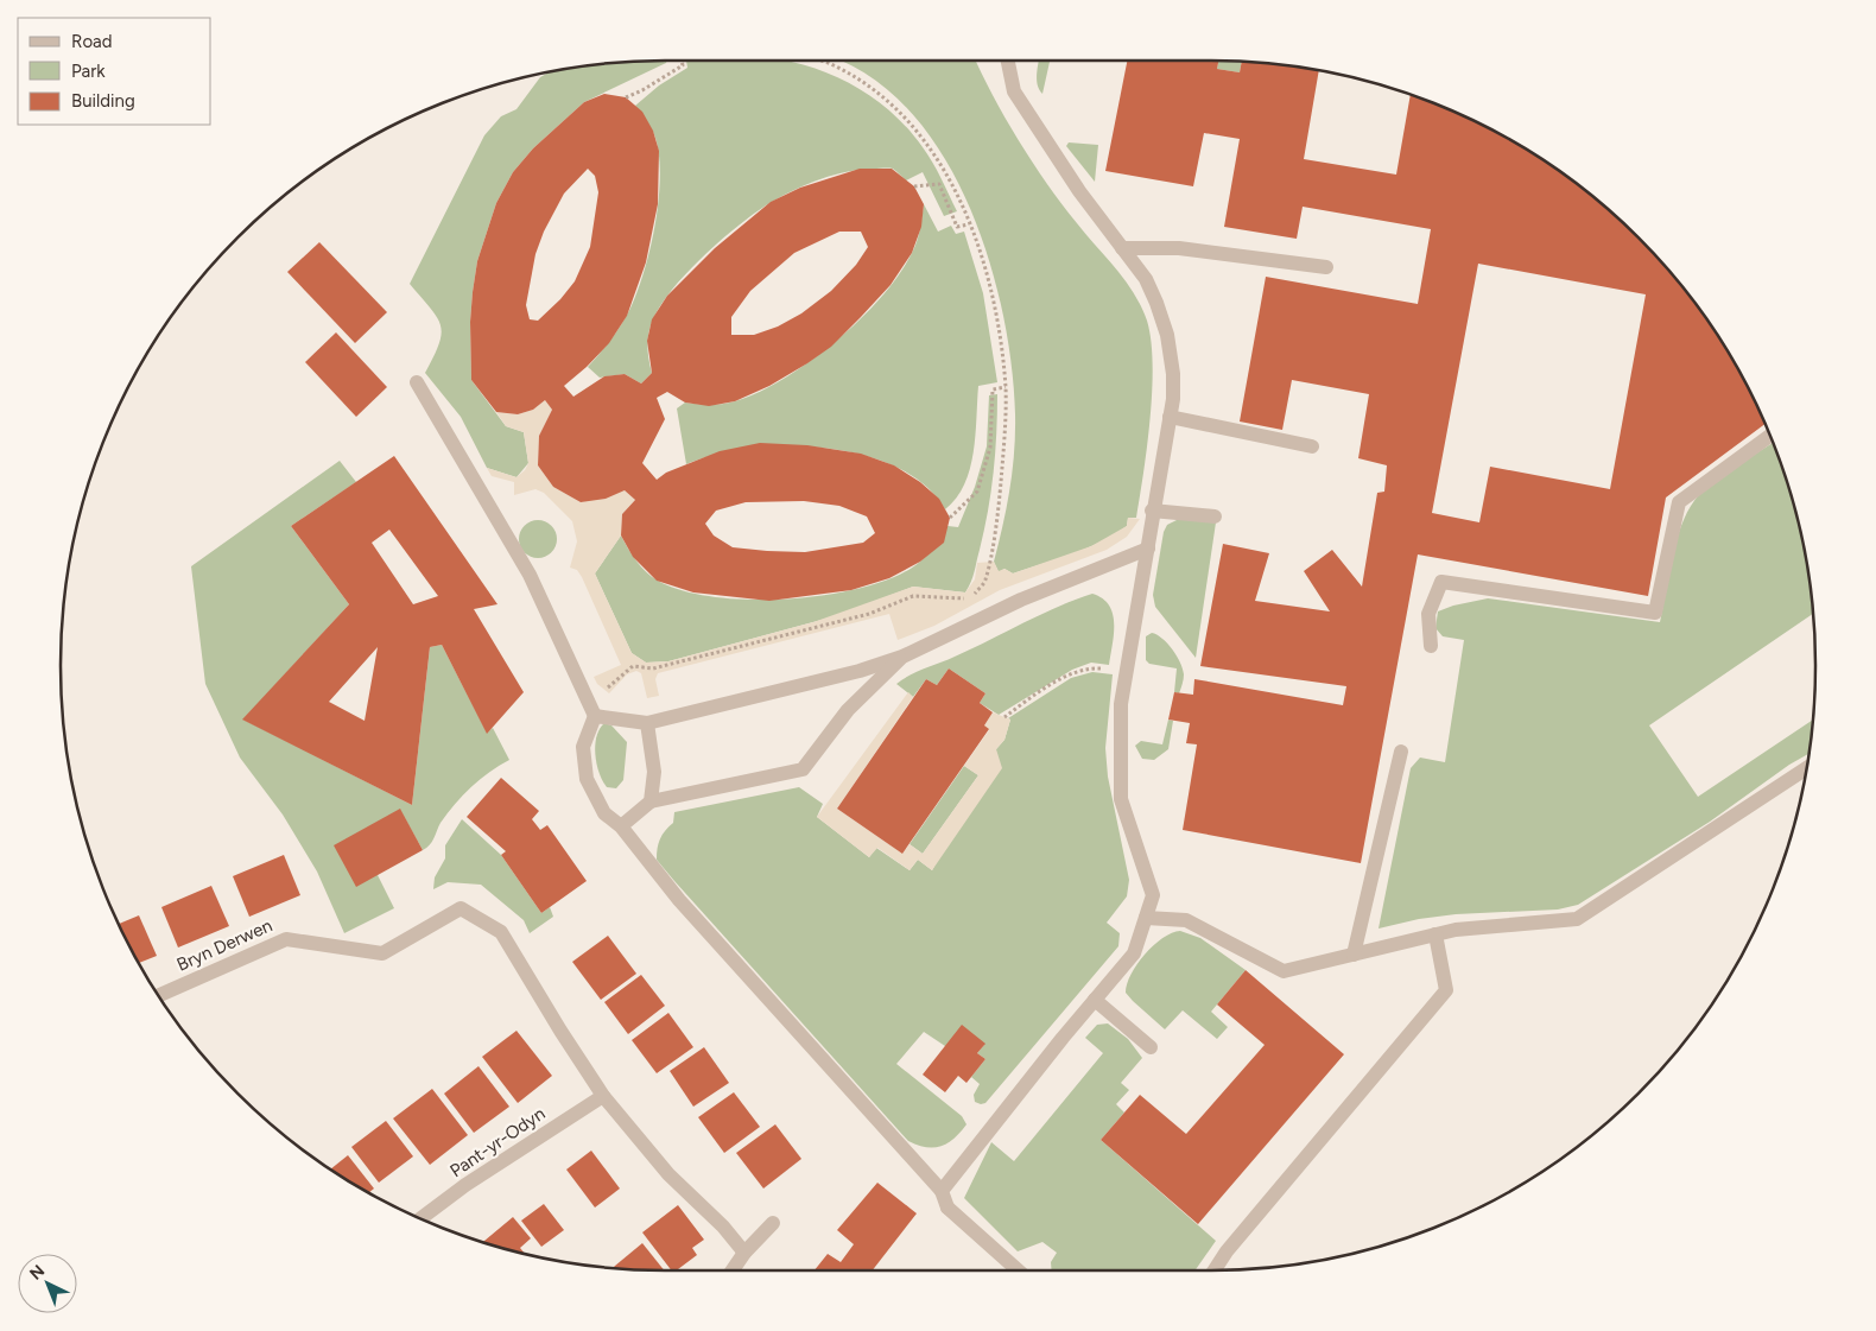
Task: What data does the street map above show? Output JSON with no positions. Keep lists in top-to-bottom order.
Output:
{
  "streets": {
    "street": ["Bryn Derwen", "Pant-yr-Odyn"]
  },
  "crossings": [
    ["Bryn Derwen", "Pant-yr-Odyn"]
  ],
  "legend": ["Road", "Park", "Building"],
  "north": "top left"
}
